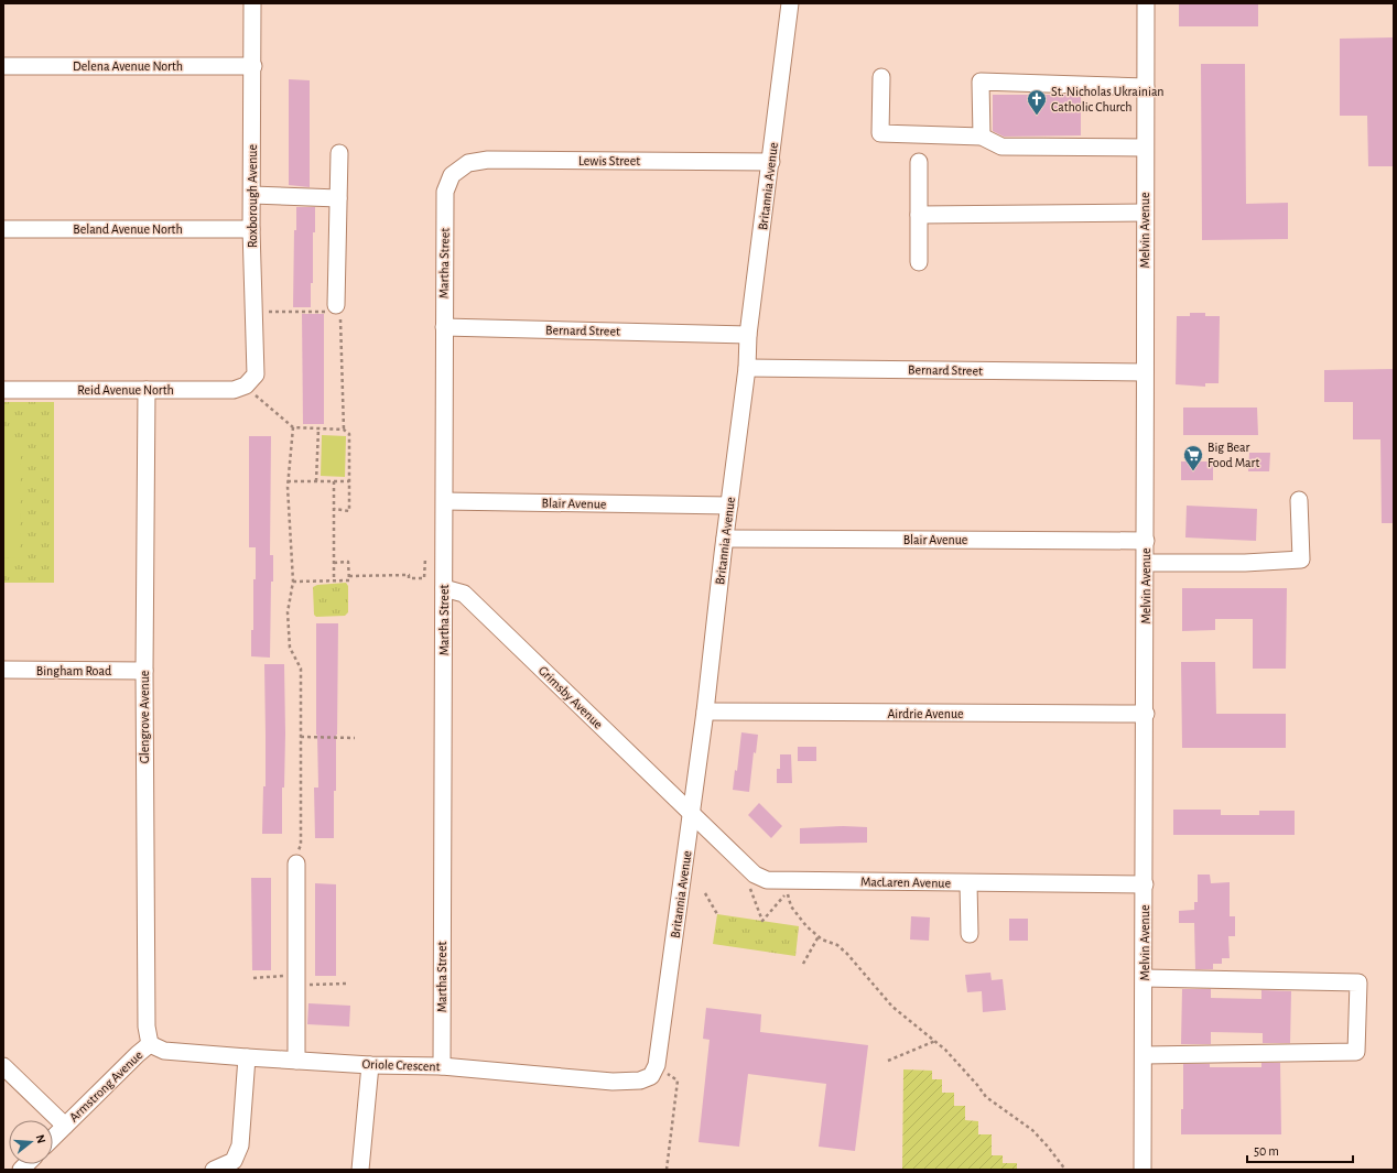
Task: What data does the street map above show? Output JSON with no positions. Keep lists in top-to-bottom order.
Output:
{
  "streets": {
    "street": [
      "Delena Avenue North",
      "Lewis Street",
      "Britannia Avenue",
      "Roxborough Avenue",
      "Beland Avenue North",
      "Melvin Avenue",
      "Martha Street",
      "Bernard Street",
      "Reid Avenue North",
      "Blair Avenue",
      "Bingham Road",
      "Grimsby Avenue",
      "Airdrie Avenue",
      "Glengrove Avenue",
      "MacLaren Avenue",
      "Oriole Crescent",
      "Armstrong Avenue"
    ]
  },
  "crossings": [
    ["Delena Avenue North", "Roxborough Avenue"],
    ["Lewis Street", "Britannia Avenue"],
    ["Lewis Street", "Martha Street"],
    ["Britannia Avenue", "Bernard Street"],
    ["Britannia Avenue", "Blair Avenue"],
    ["Britannia Avenue", "Grimsby Avenue"],
    ["Britannia Avenue", "Airdrie Avenue"],
    ["Britannia Avenue", "MacLaren Avenue"],
    ["Britannia Avenue", "Oriole Crescent"],
    ["Roxborough Avenue", "Beland Avenue North"],
    ["Roxborough Avenue", "Reid Avenue North"],
    ["Melvin Avenue", "Bernard Street"],
    ["Melvin Avenue", "Blair Avenue"],
    ["Melvin Avenue", "Airdrie Avenue"],
    ["Melvin Avenue", "MacLaren Avenue"],
    ["Martha Street", "Bernard Street"],
    ["Martha Street", "Blair Avenue"],
    ["Martha Street", "Grimsby Avenue"],
    ["Martha Street", "Oriole Crescent"],
    ["Reid Avenue North", "Glengrove Avenue"],
    ["Bingham Road", "Glengrove Avenue"],
    ["Grimsby Avenue", "MacLaren Avenue"],
    ["Glengrove Avenue", "Oriole Crescent"],
    ["Glengrove Avenue", "Armstrong Avenue"],
    ["Oriole Crescent", "Armstrong Avenue"]
  ],
  "places": {
    "church": ["St. Nicholas Ukrainian Catholic Church"],
    "supermarket": ["Big Bear Food Mart"]
  },
  "scale_bar": "50 m",
  "north": "right"
}
